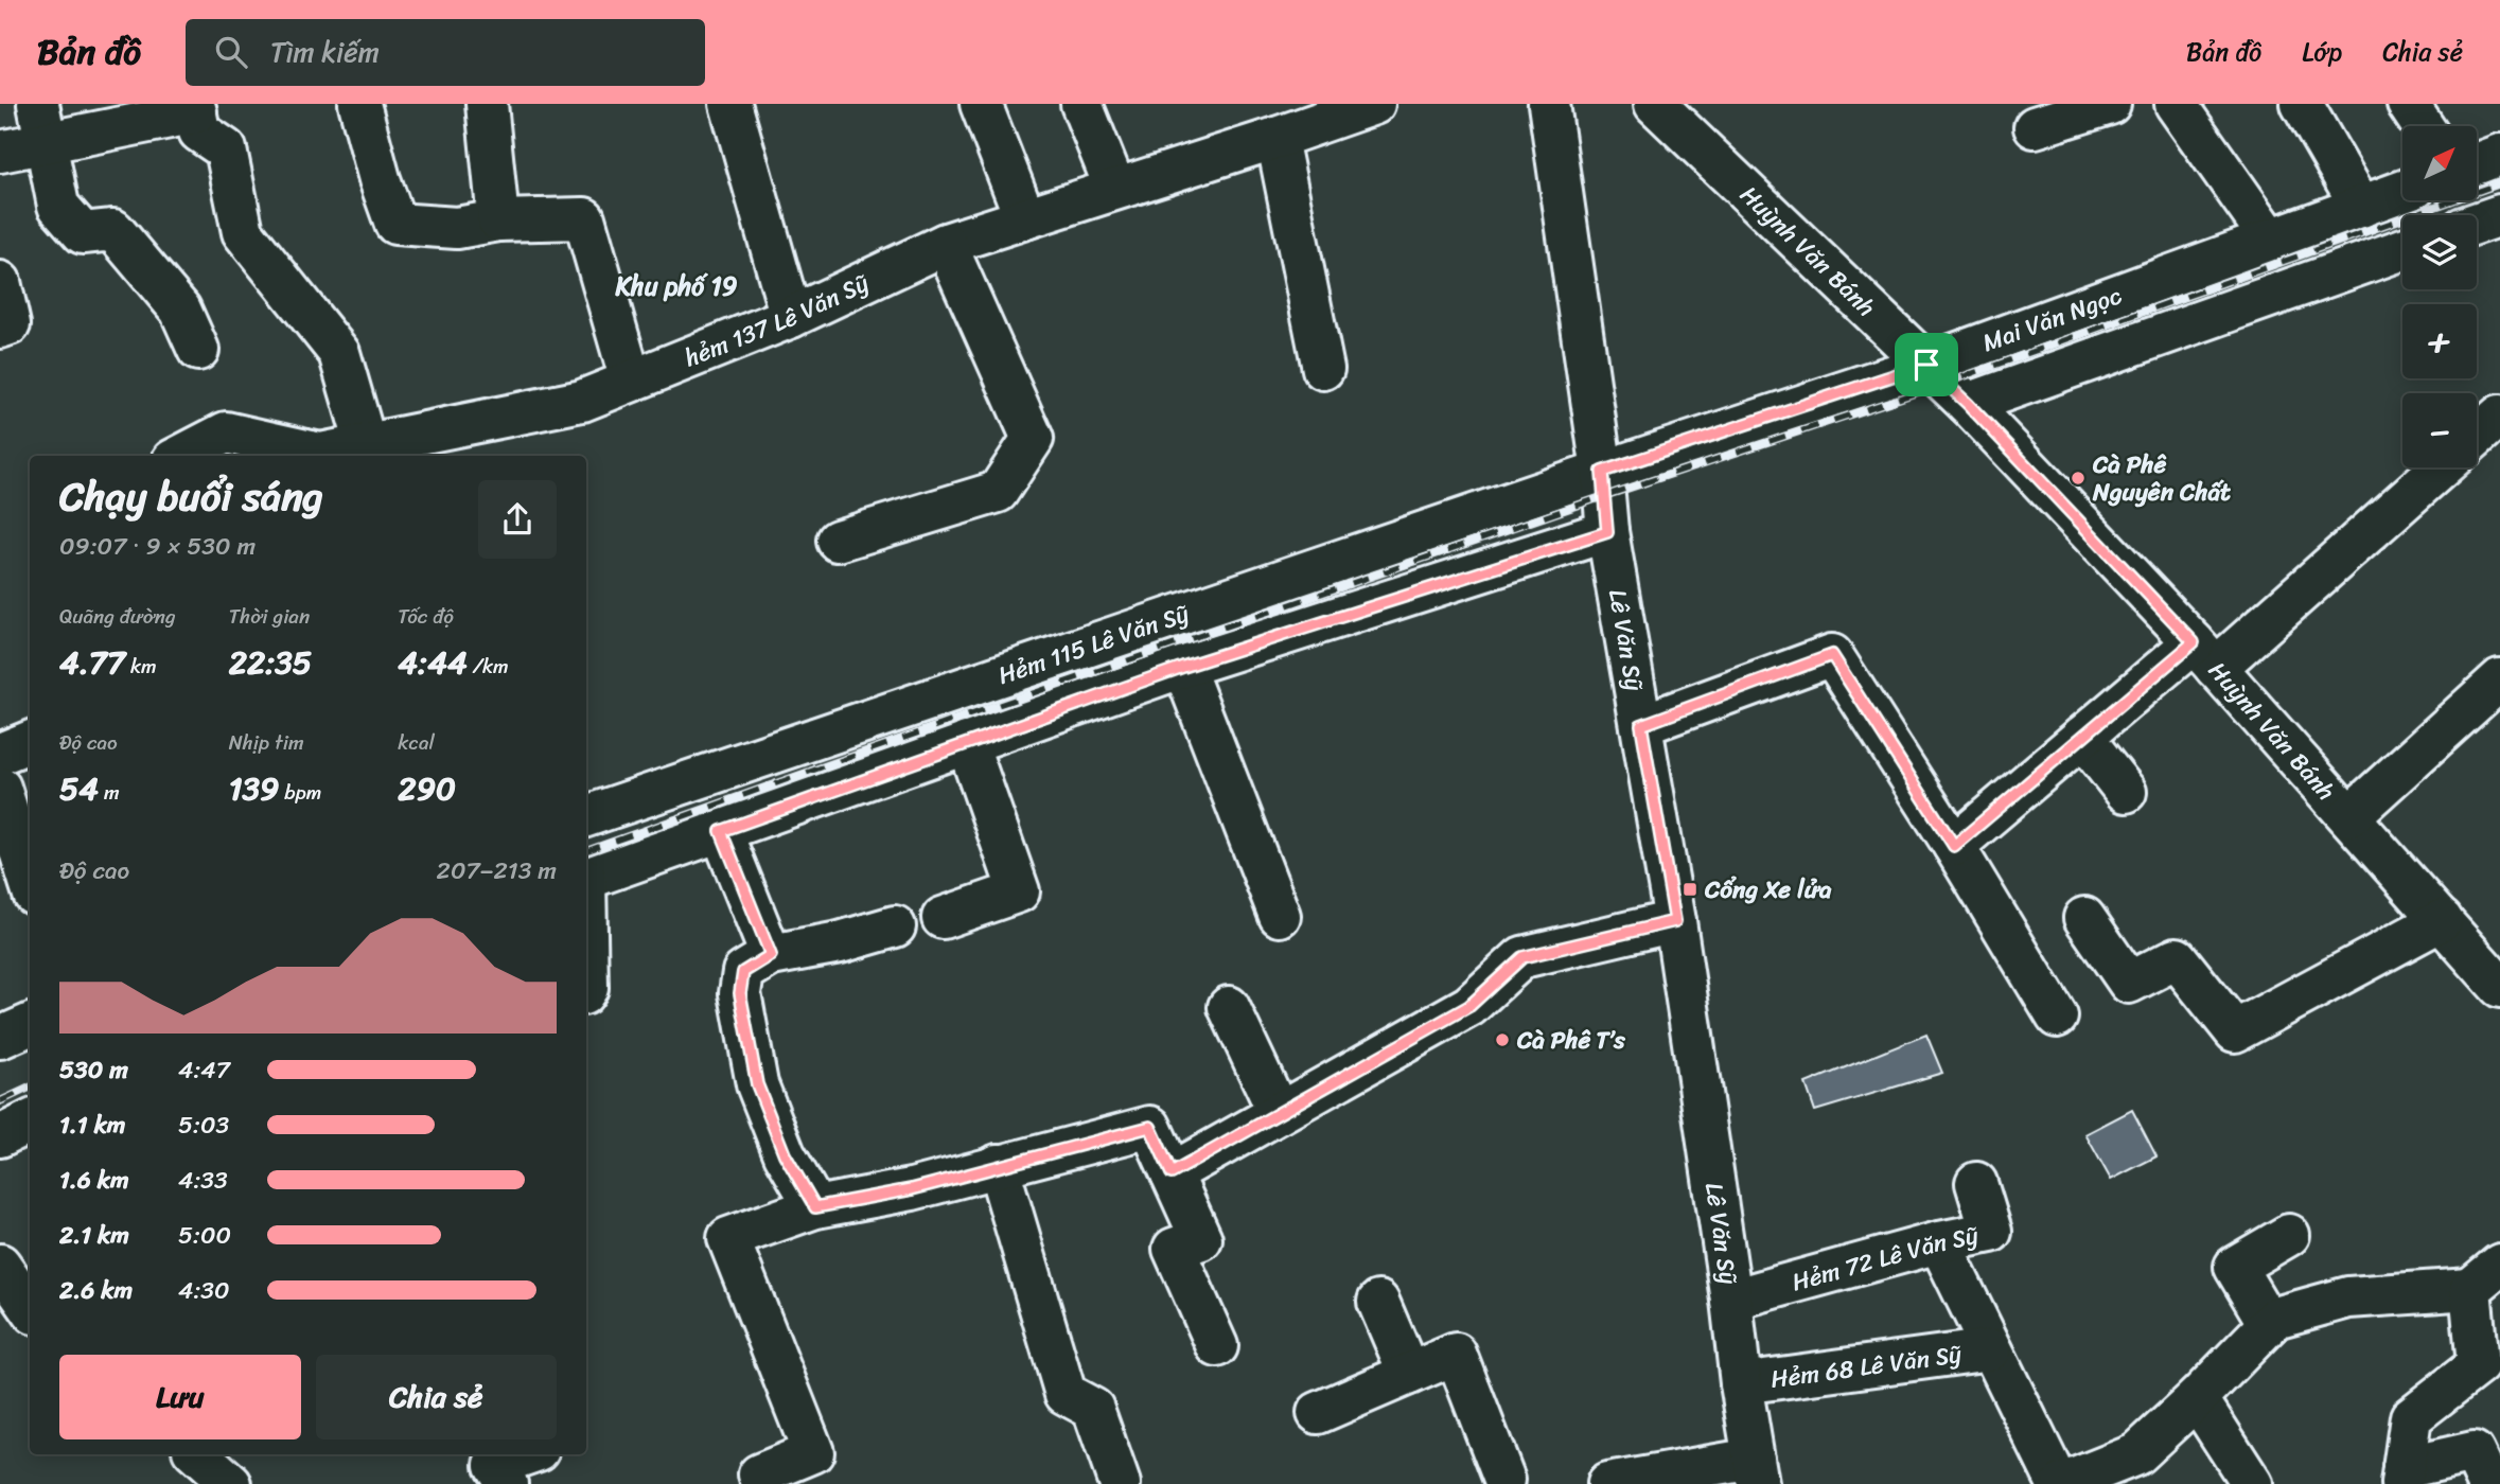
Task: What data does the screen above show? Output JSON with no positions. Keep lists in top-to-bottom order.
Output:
{
  "streets": {
    "street": [
      "Huỳnh Văn Bánh",
      "Mai Văn Ngọc",
      "hẻm 137 Lê Văn Sỹ",
      "Lê Văn Sỹ",
      "Hẻm 115 Lê Văn Sỹ",
      "Hẻm 72 Lê Văn Sỹ",
      "Hẻm 68 Lê Văn Sỹ"
    ]
  },
  "crossings": [
    ["Huỳnh Văn Bánh", "Mai Văn Ngọc"],
    ["Mai Văn Ngọc", "Lê Văn Sỹ"],
    ["Mai Văn Ngọc", "Hẻm 115 Lê Văn Sỹ"],
    ["Lê Văn Sỹ", "Hẻm 115 Lê Văn Sỹ"],
    ["Lê Văn Sỹ", "Hẻm 72 Lê Văn Sỹ"],
    ["Lê Văn Sỹ", "Hẻm 68 Lê Văn Sỹ"],
    ["Hẻm 72 Lê Văn Sỹ", "Hẻm 68 Lê Văn Sỹ"]
  ],
  "districts": ["Khu phố 19"],
  "places": {
    "other": ["Cà Phê Nguyên Chất", "Cà Phê T’s"],
    "transit": ["Cổng Xe lửa"]
  },
  "north": "top right",
  "page": {
    "header": "Bản đồ",
    "search": "Tìm kiếm",
    "nav": ["Bản đồ", "Lớp", "Chia sẻ"],
    "map_buttons": ["+", "−"],
    "heading": ["Chạy buổi sáng", "09:07 · 9 × 530 m"],
    "stats": [
      ["Quãng đường", "4.77 km"],
      ["Thời gian", "22:35"],
      ["Tốc độ", "4:44 /km"],
      ["Độ cao", "54 m"],
      ["Nhịp tim", "139 bpm"],
      ["kcal", "290"]
    ],
    "chart": ["Độ cao", "207–213 m"],
    "list": [
      {
        "name": "530 m",
        "note": "4:47"
      },
      {
        "name": "1.1 km",
        "note": "5:03"
      },
      {
        "name": "1.6 km",
        "note": "4:33"
      },
      {
        "name": "2.1 km",
        "note": "5:00"
      },
      {
        "name": "2.6 km",
        "note": "4:30"
      }
    ],
    "buttons": ["Lưu", "Chia sẻ"]
  }
}
